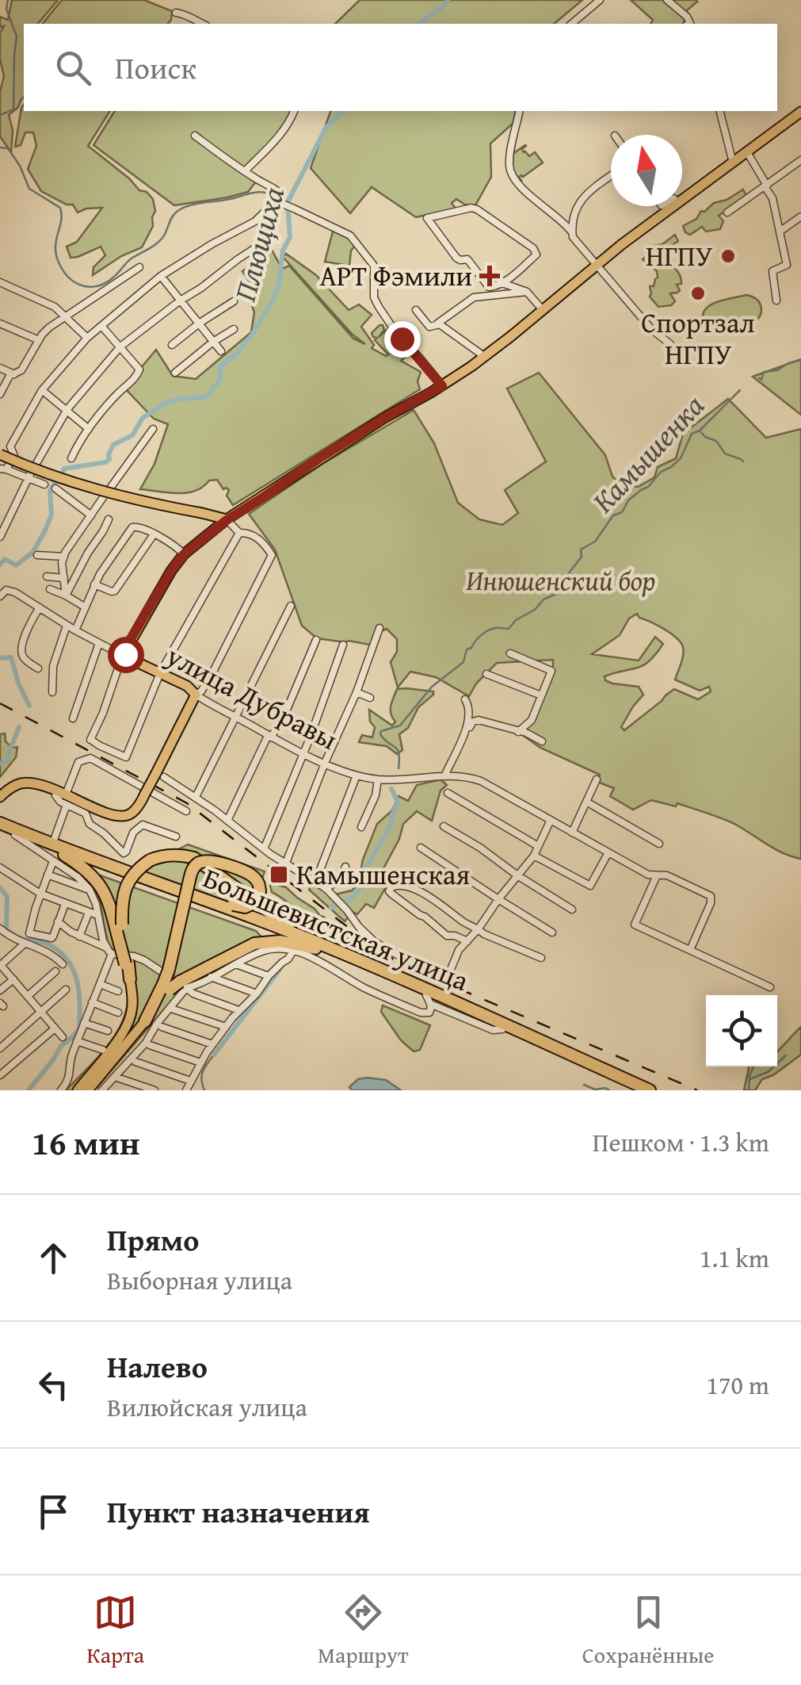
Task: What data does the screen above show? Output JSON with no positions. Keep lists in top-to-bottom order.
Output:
{
  "streets": {
    "highway": ["Большевистская улица"],
    "main road": ["улица Дубравы"]
  },
  "water": ["Плющиха", "Камышенка"],
  "parks": ["Инюшенский бор"],
  "places": {
    "other": ["НГПУ", "Спортзал НГПУ"],
    "health": ["АРТ Фэмили"],
    "transit": ["Камышенская"]
  },
  "north": "top",
  "page": {
    "search": "Поиск",
    "heading": ["16 мин", "Пешком · 1.3 km"],
    "list": [
      ["Прямо", "Выборная улица", "1.1 km"],
      ["Налево", "Вилюйская улица", "170 m"],
      "Пункт назначения"
    ],
    "nav": ["Карта", "Маршрут", "Сохранённые"]
  }
}
